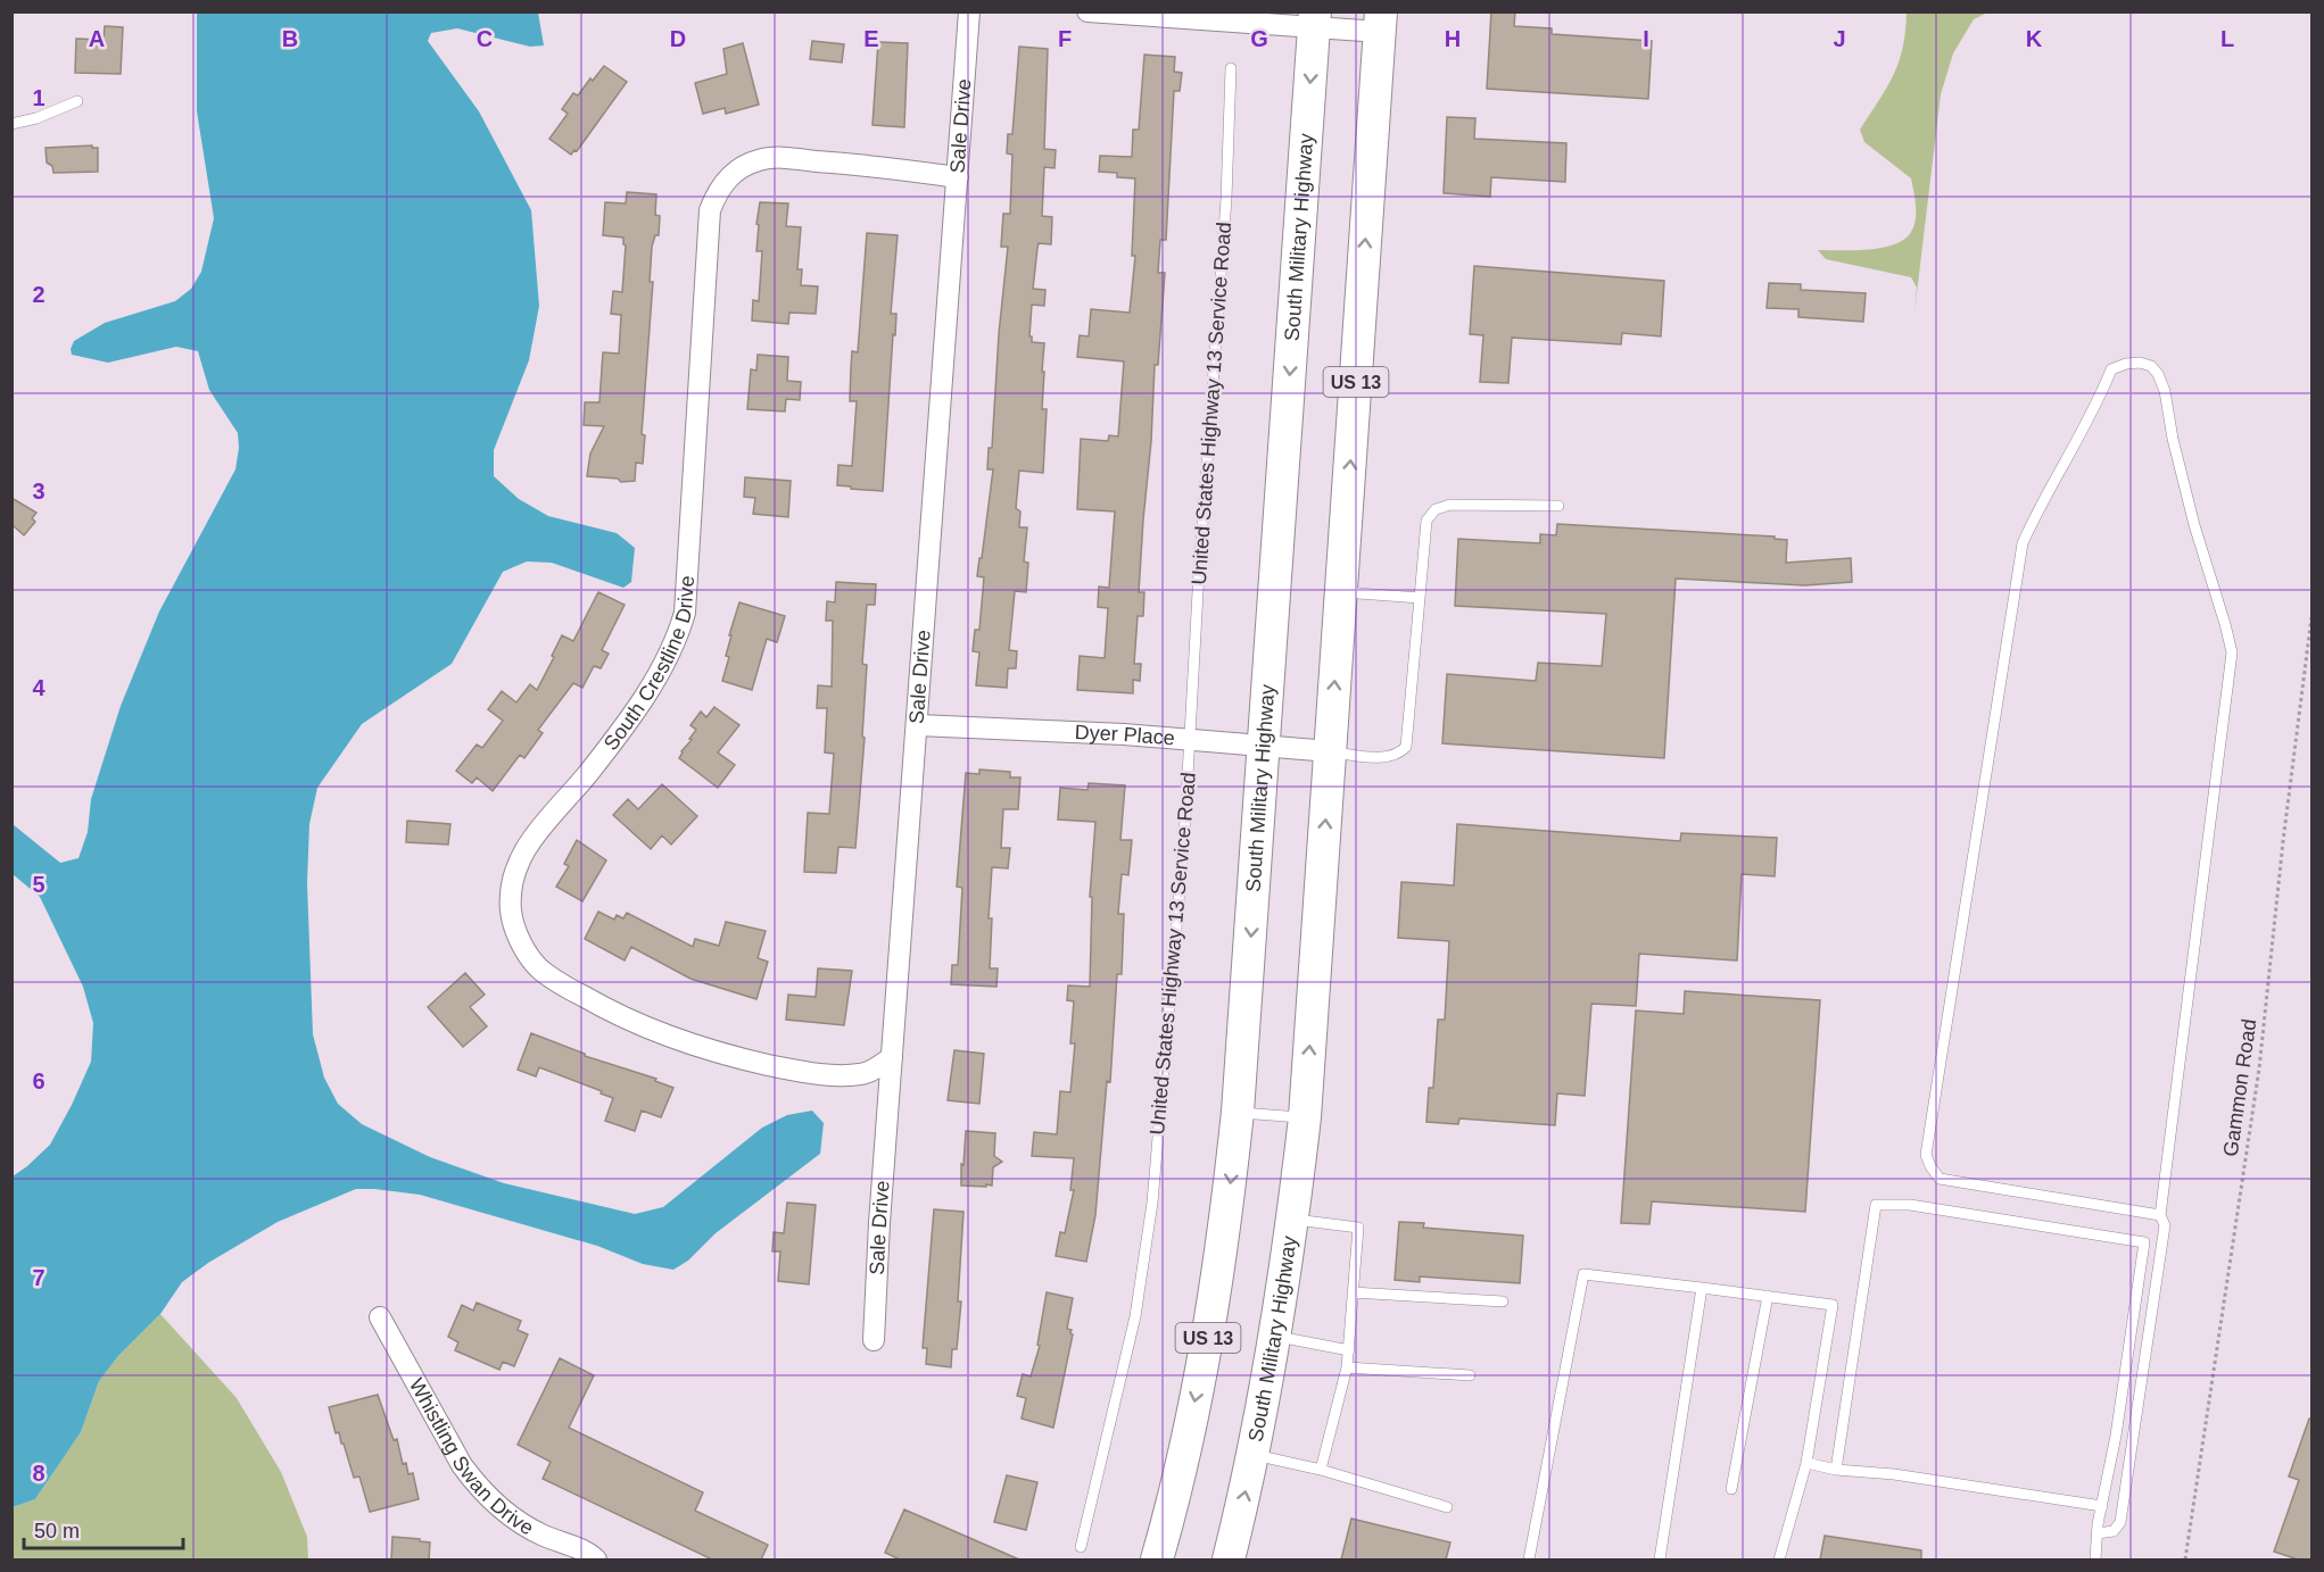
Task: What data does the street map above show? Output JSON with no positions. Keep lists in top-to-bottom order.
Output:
{
  "streets": {
    "main road": ["South Military Highway", "US 13"],
    "street": [
      "Sale Drive",
      "South Crestline Drive",
      "Dyer Place",
      "Whistling Swan Drive"
    ],
    "lane": ["United States Highway 13 Service Road"],
    "path": ["Gammon Road"]
  },
  "crossings": [
    ["Sale Drive", "South Crestline Drive"],
    ["Sale Drive", "Dyer Place"],
    ["South Military Highway", "Dyer Place"],
    ["United States Highway 13 Service Road", "Dyer Place"]
  ],
  "scale_bar": "50 m",
  "grid": {
    "columns": [
      "A",
      "B",
      "C",
      "D",
      "E",
      "F",
      "G",
      "H",
      "I",
      "J",
      "K",
      "L"
    ],
    "rows": [
      "1",
      "2",
      "3",
      "4",
      "5",
      "6",
      "7",
      "8"
    ]
  }
}
